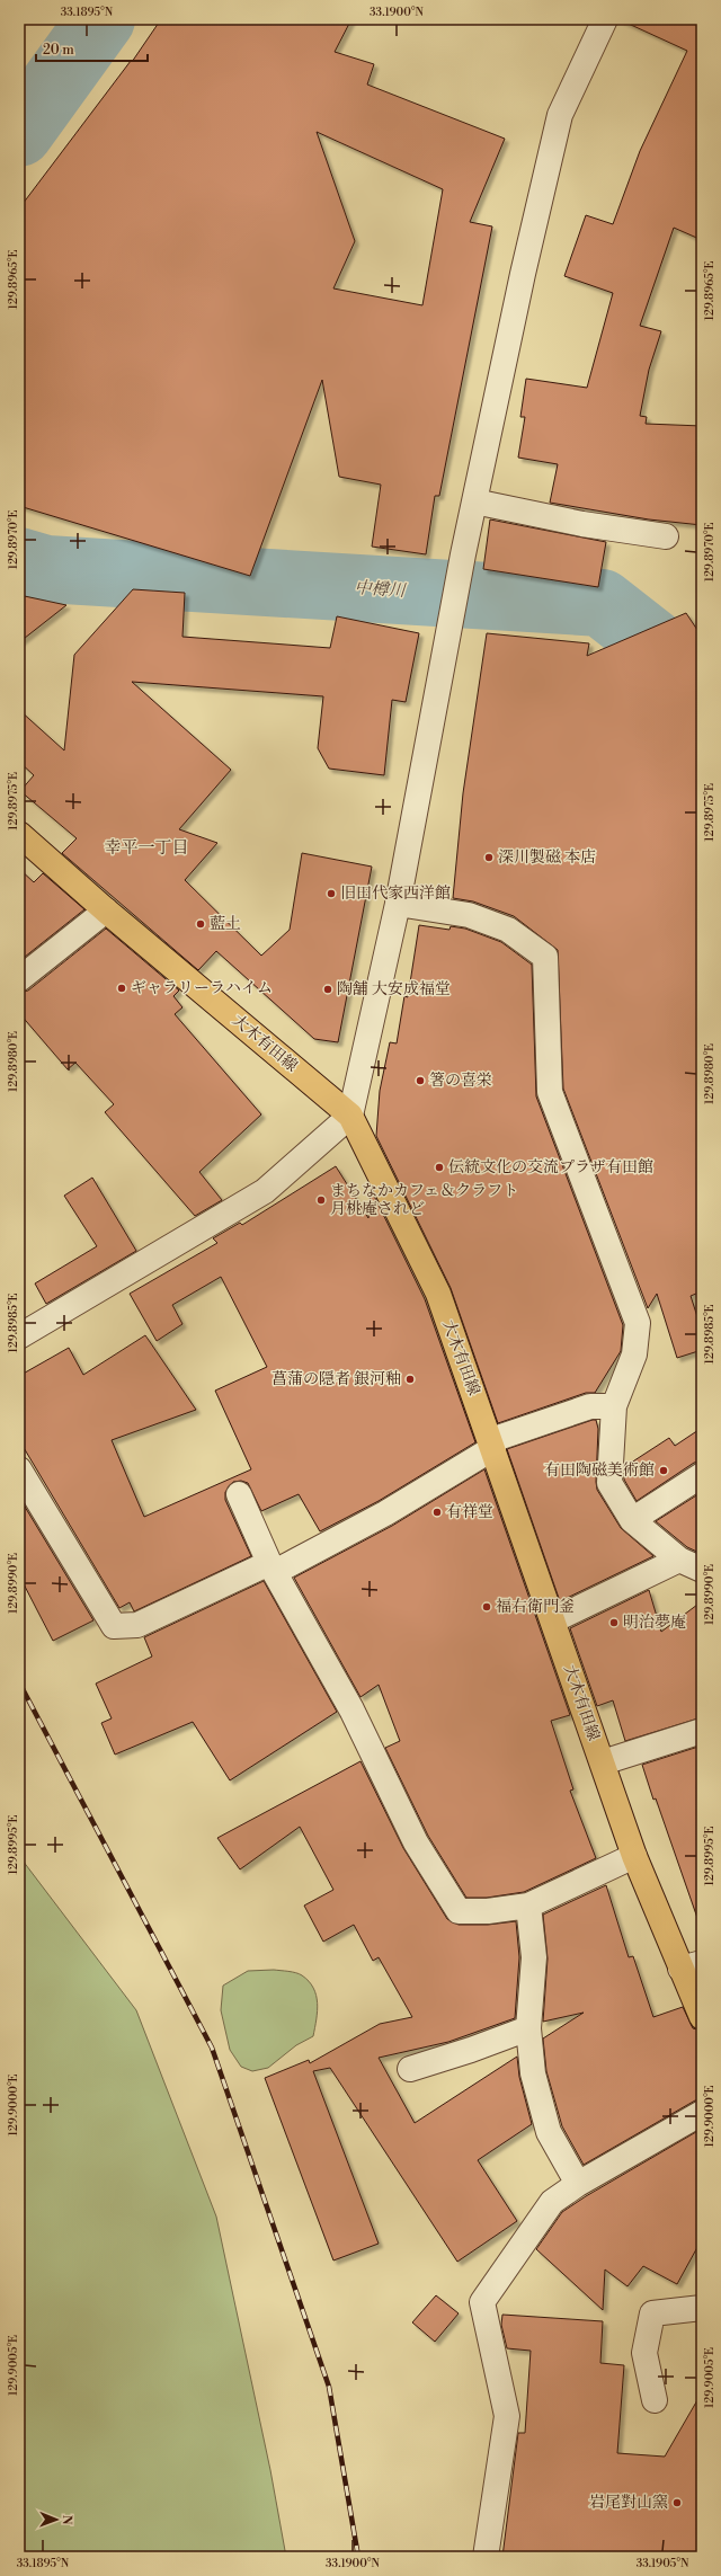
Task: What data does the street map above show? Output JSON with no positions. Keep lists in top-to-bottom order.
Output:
{
  "streets": {
    "main road": ["大木有田線"]
  },
  "districts": ["幸平一丁目"],
  "water": ["中樽川"],
  "places": [
    "深川製磁 本店",
    "旧田代家西洋館",
    "藍土",
    "ギャラリーラハイム",
    "陶舗 大安成福堂",
    "箸の喜栄",
    "伝統文化の交流プラザ有田館",
    "まちなかカフェ＆クラフト 月桃庵されど",
    "菖蒲の隠者 銀河釉",
    "有田陶磁美術館",
    "有祥堂",
    "福右衛門釜",
    "明治夢庵",
    "岩尾對山窯"
  ],
  "scale_bar": "20 m",
  "north": "right",
  "coordinates": [
    "33.1895°N",
    "33.1900°N",
    "129.8965°E",
    "129.8970°E",
    "129.8975°E",
    "129.8980°E",
    "129.8985°E",
    "129.8990°E",
    "129.8995°E",
    "129.9000°E",
    "129.9005°E",
    "33.1905°N"
  ]
}
